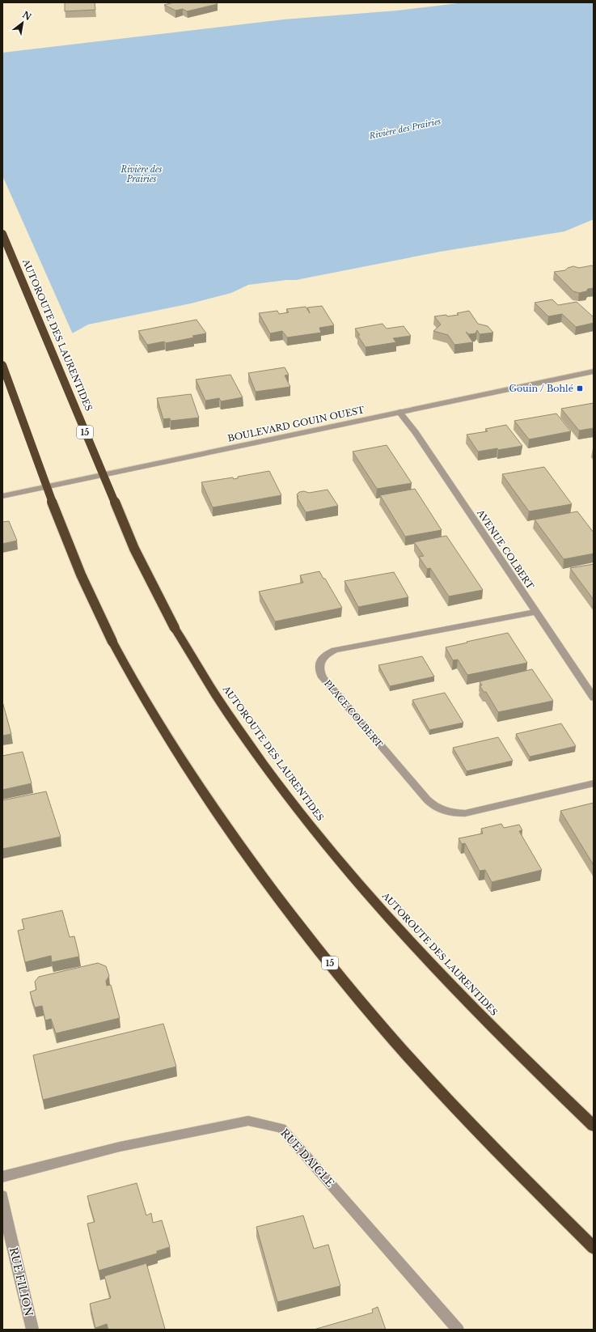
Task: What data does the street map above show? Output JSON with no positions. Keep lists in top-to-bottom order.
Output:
{
  "streets": {
    "highway": ["AUTOROUTE DES LAURENTIDES", "15"],
    "street": [
      "BOULEVARD GOUIN OUEST",
      "AVENUE COLBERT",
      "PLACE COLBERT",
      "RUE DAIGLE",
      "RUE FILION"
    ]
  },
  "crossings": [
    ["BOULEVARD GOUIN OUEST", "AVENUE COLBERT"],
    ["AVENUE COLBERT", "PLACE COLBERT"]
  ],
  "water": ["Rivière des Prairies"],
  "places": {
    "transit": ["Gouin / Bohlé"]
  },
  "north": "top right"
}
